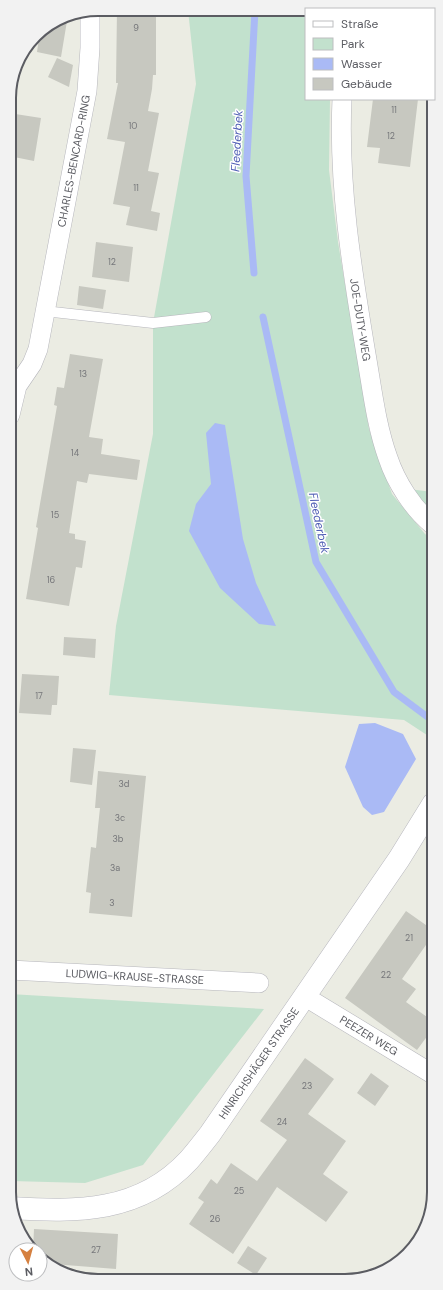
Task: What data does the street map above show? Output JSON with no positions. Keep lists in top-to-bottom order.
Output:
{
  "streets": {
    "main road": ["HINRICHSHÄGER STRASSE"],
    "street": [
      "CHARLES-BENCARD-RING",
      "JOE-DUTY-WEG",
      "LUDWIG-KRAUSE-STRASSE",
      "PEEZER WEG"
    ]
  },
  "crossings": [
    ["PEEZER WEG", "HINRICHSHÄGER STRASSE"]
  ],
  "water": ["Fleederbek"],
  "house_numbers": [
    "9",
    "11",
    "10",
    "12",
    "11",
    "12",
    "13",
    "14",
    "15",
    "16",
    "17",
    "3d",
    "3c",
    "3b",
    "3a",
    "3",
    "21",
    "22",
    "23",
    "24",
    "25",
    "26",
    "27"
  ],
  "legend": [
    "Straße",
    "Park",
    "Wasser",
    "Gebäude"
  ],
  "north": "bottom"
}
